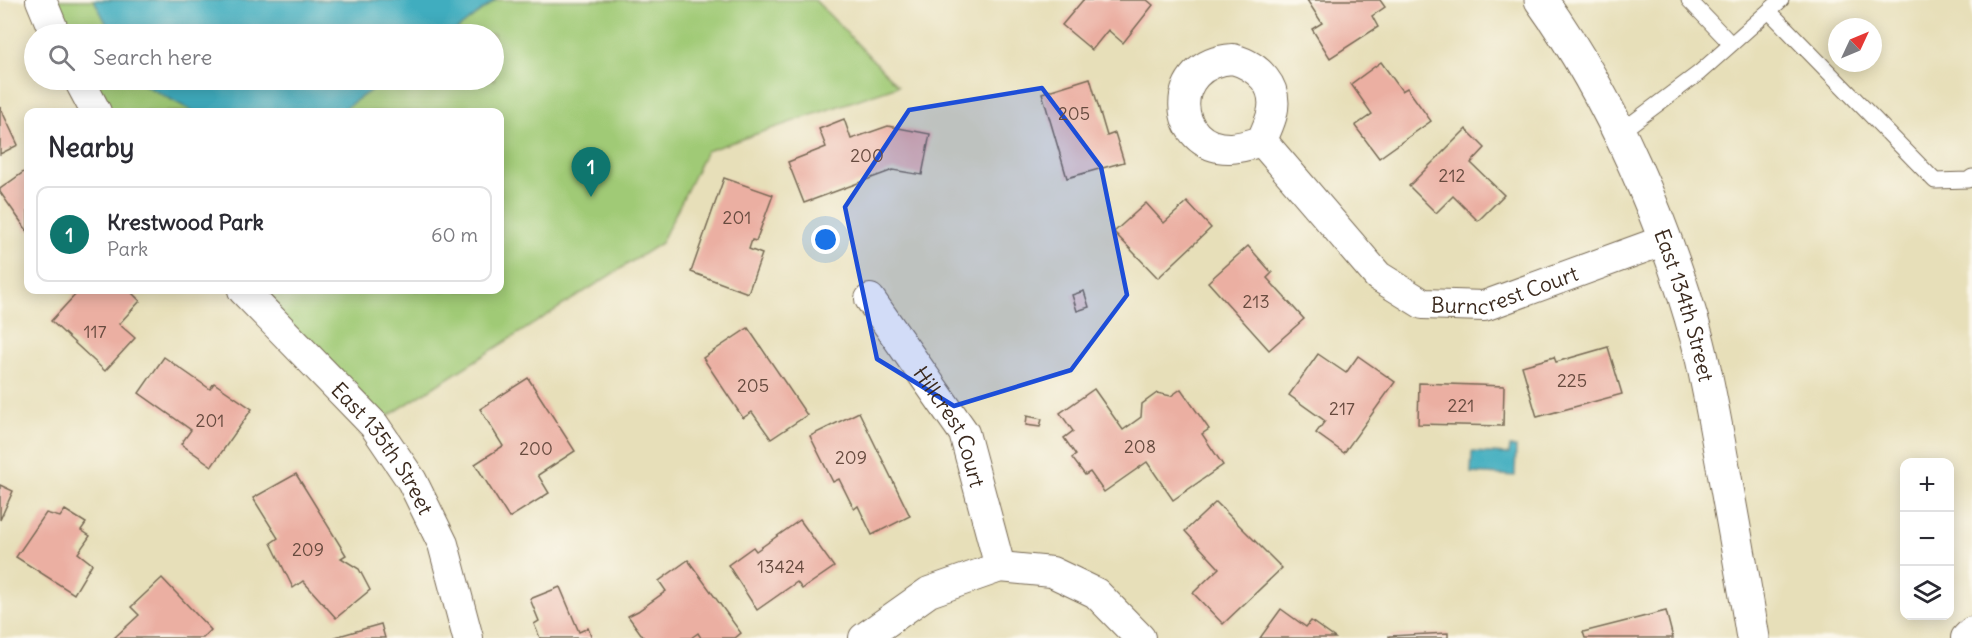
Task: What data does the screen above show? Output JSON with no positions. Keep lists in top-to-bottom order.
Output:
{
  "streets": {
    "street": [
      "Burncrest Court",
      "East 134th Street",
      "Hillcrest Court",
      "East 135th Street"
    ]
  },
  "crossings": [
    ["Burncrest Court", "East 134th Street"]
  ],
  "house_numbers": [
    "205",
    "200",
    "212",
    "201",
    "213",
    "117",
    "225",
    "205",
    "221",
    "217",
    "201",
    "208",
    "200",
    "209",
    "209",
    "13424"
  ],
  "north": "top right",
  "page": {
    "search": "Search here",
    "heading": "Nearby",
    "pins": "1",
    "list": [
      {
        "mark": "1",
        "name": "Krestwood Park",
        "note": "Park",
        "value": "60 m"
      }
    ],
    "map_buttons": ["+", "−"]
  }
}
